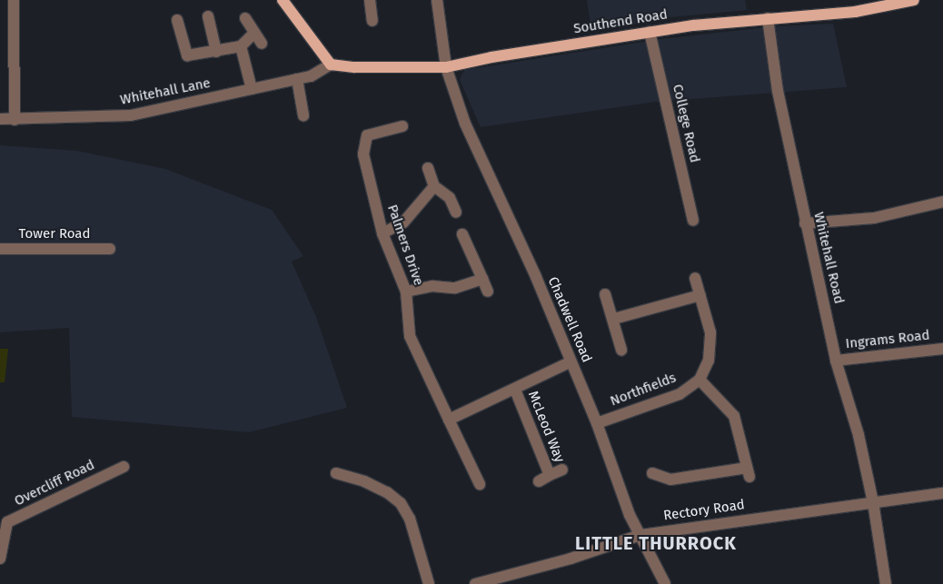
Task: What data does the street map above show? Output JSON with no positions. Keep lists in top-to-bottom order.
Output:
{
  "streets": {
    "main road": ["Southend Road"],
    "street": [
      "Whitehall Lane",
      "College Road",
      "Tower Road",
      "Palmers Drive",
      "Whitehall Road",
      "Chadwell Road",
      "Ingrams Road",
      "Northfields",
      "McLeod Way",
      "Overcliff Road",
      "Rectory Road"
    ]
  },
  "crossings": [
    ["Southend Road", "Whitehall Lane"],
    ["Southend Road", "College Road"],
    ["Southend Road", "Whitehall Road"],
    ["Southend Road", "Chadwell Road"],
    ["Whitehall Road", "Ingrams Road"],
    ["Whitehall Road", "Rectory Road"],
    ["Chadwell Road", "Northfields"],
    ["Chadwell Road", "Rectory Road"]
  ],
  "districts": ["LITTLE THURROCK"]
}
